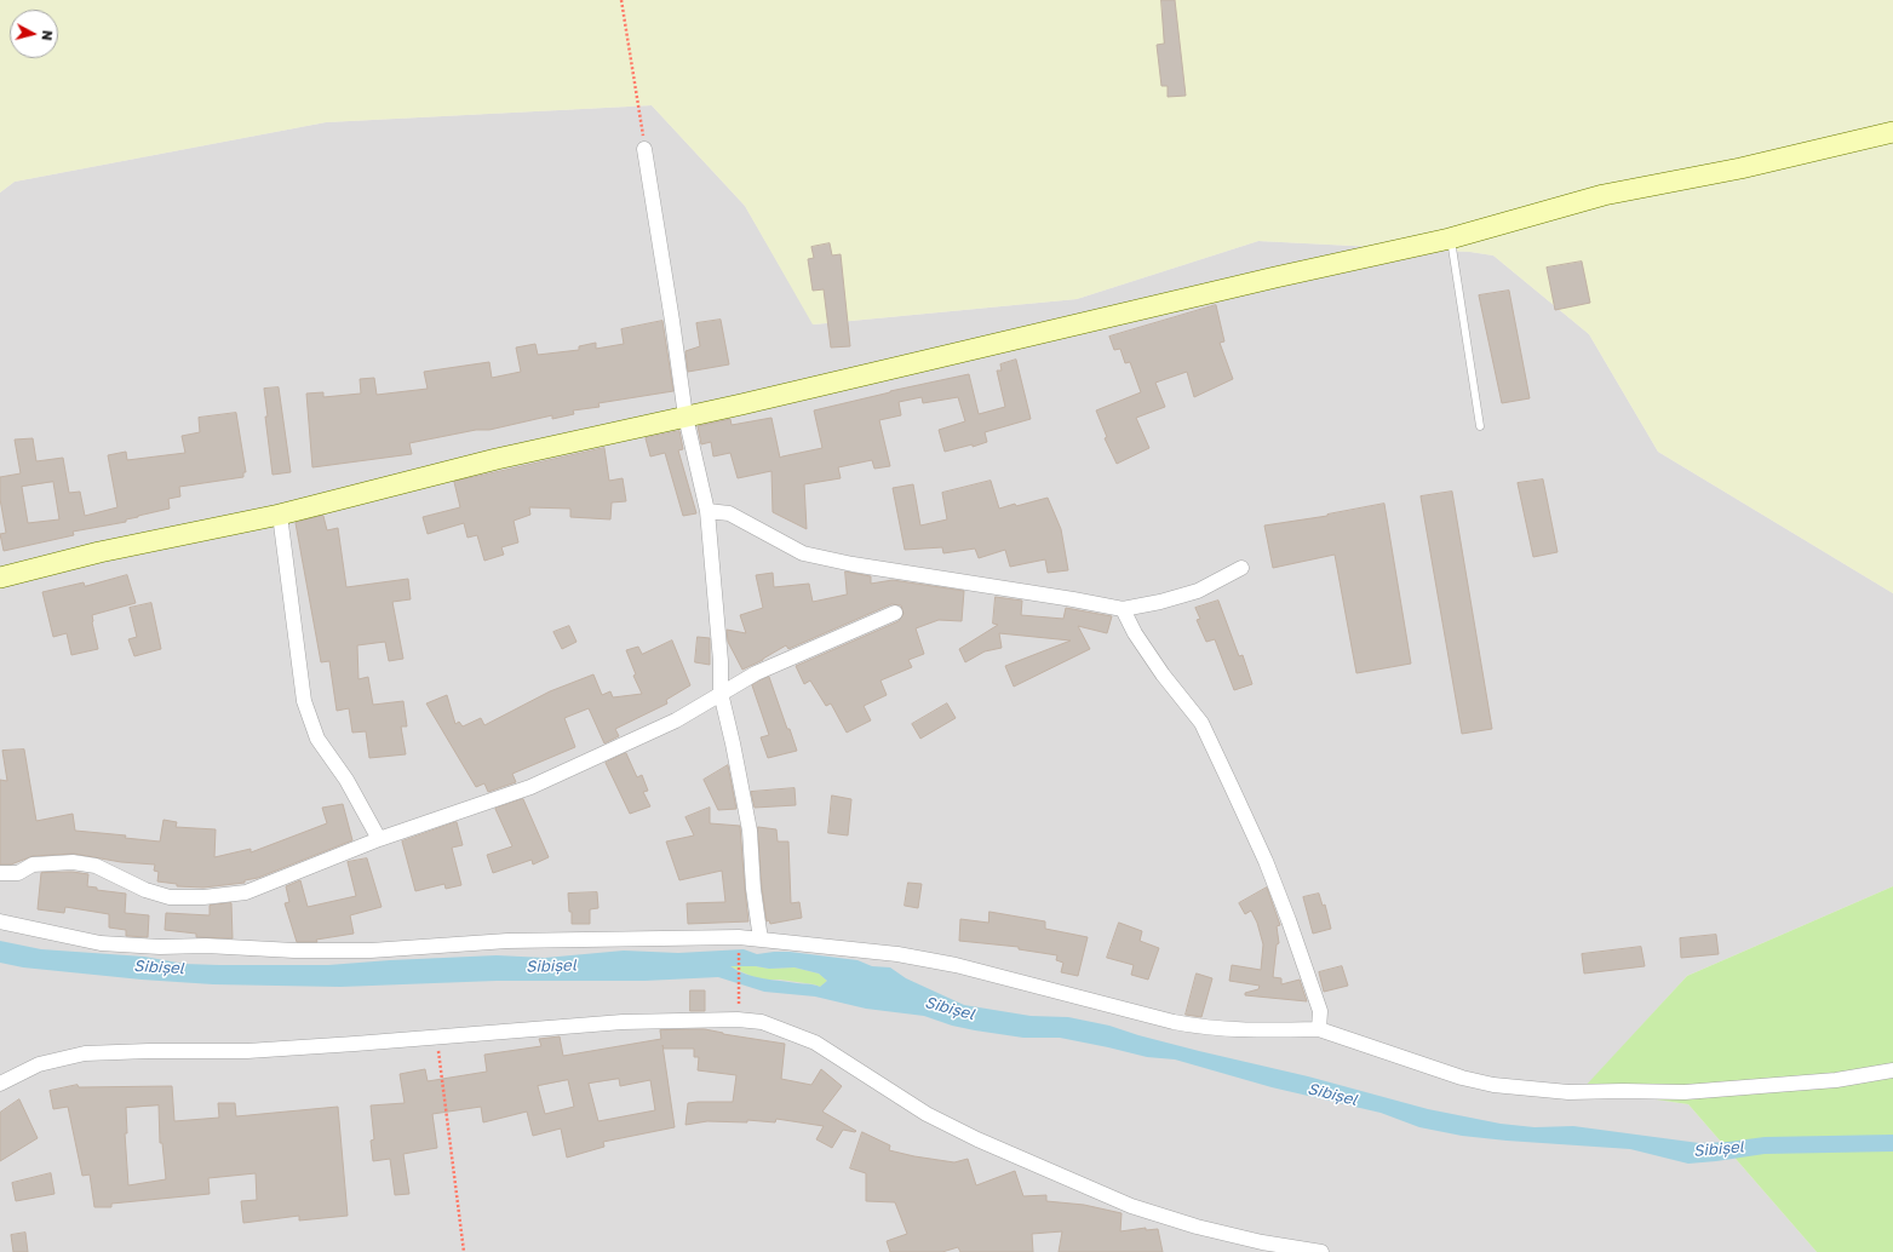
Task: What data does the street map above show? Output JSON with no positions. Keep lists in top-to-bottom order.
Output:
{
  "water": ["Sibișel"],
  "north": "right"
}
